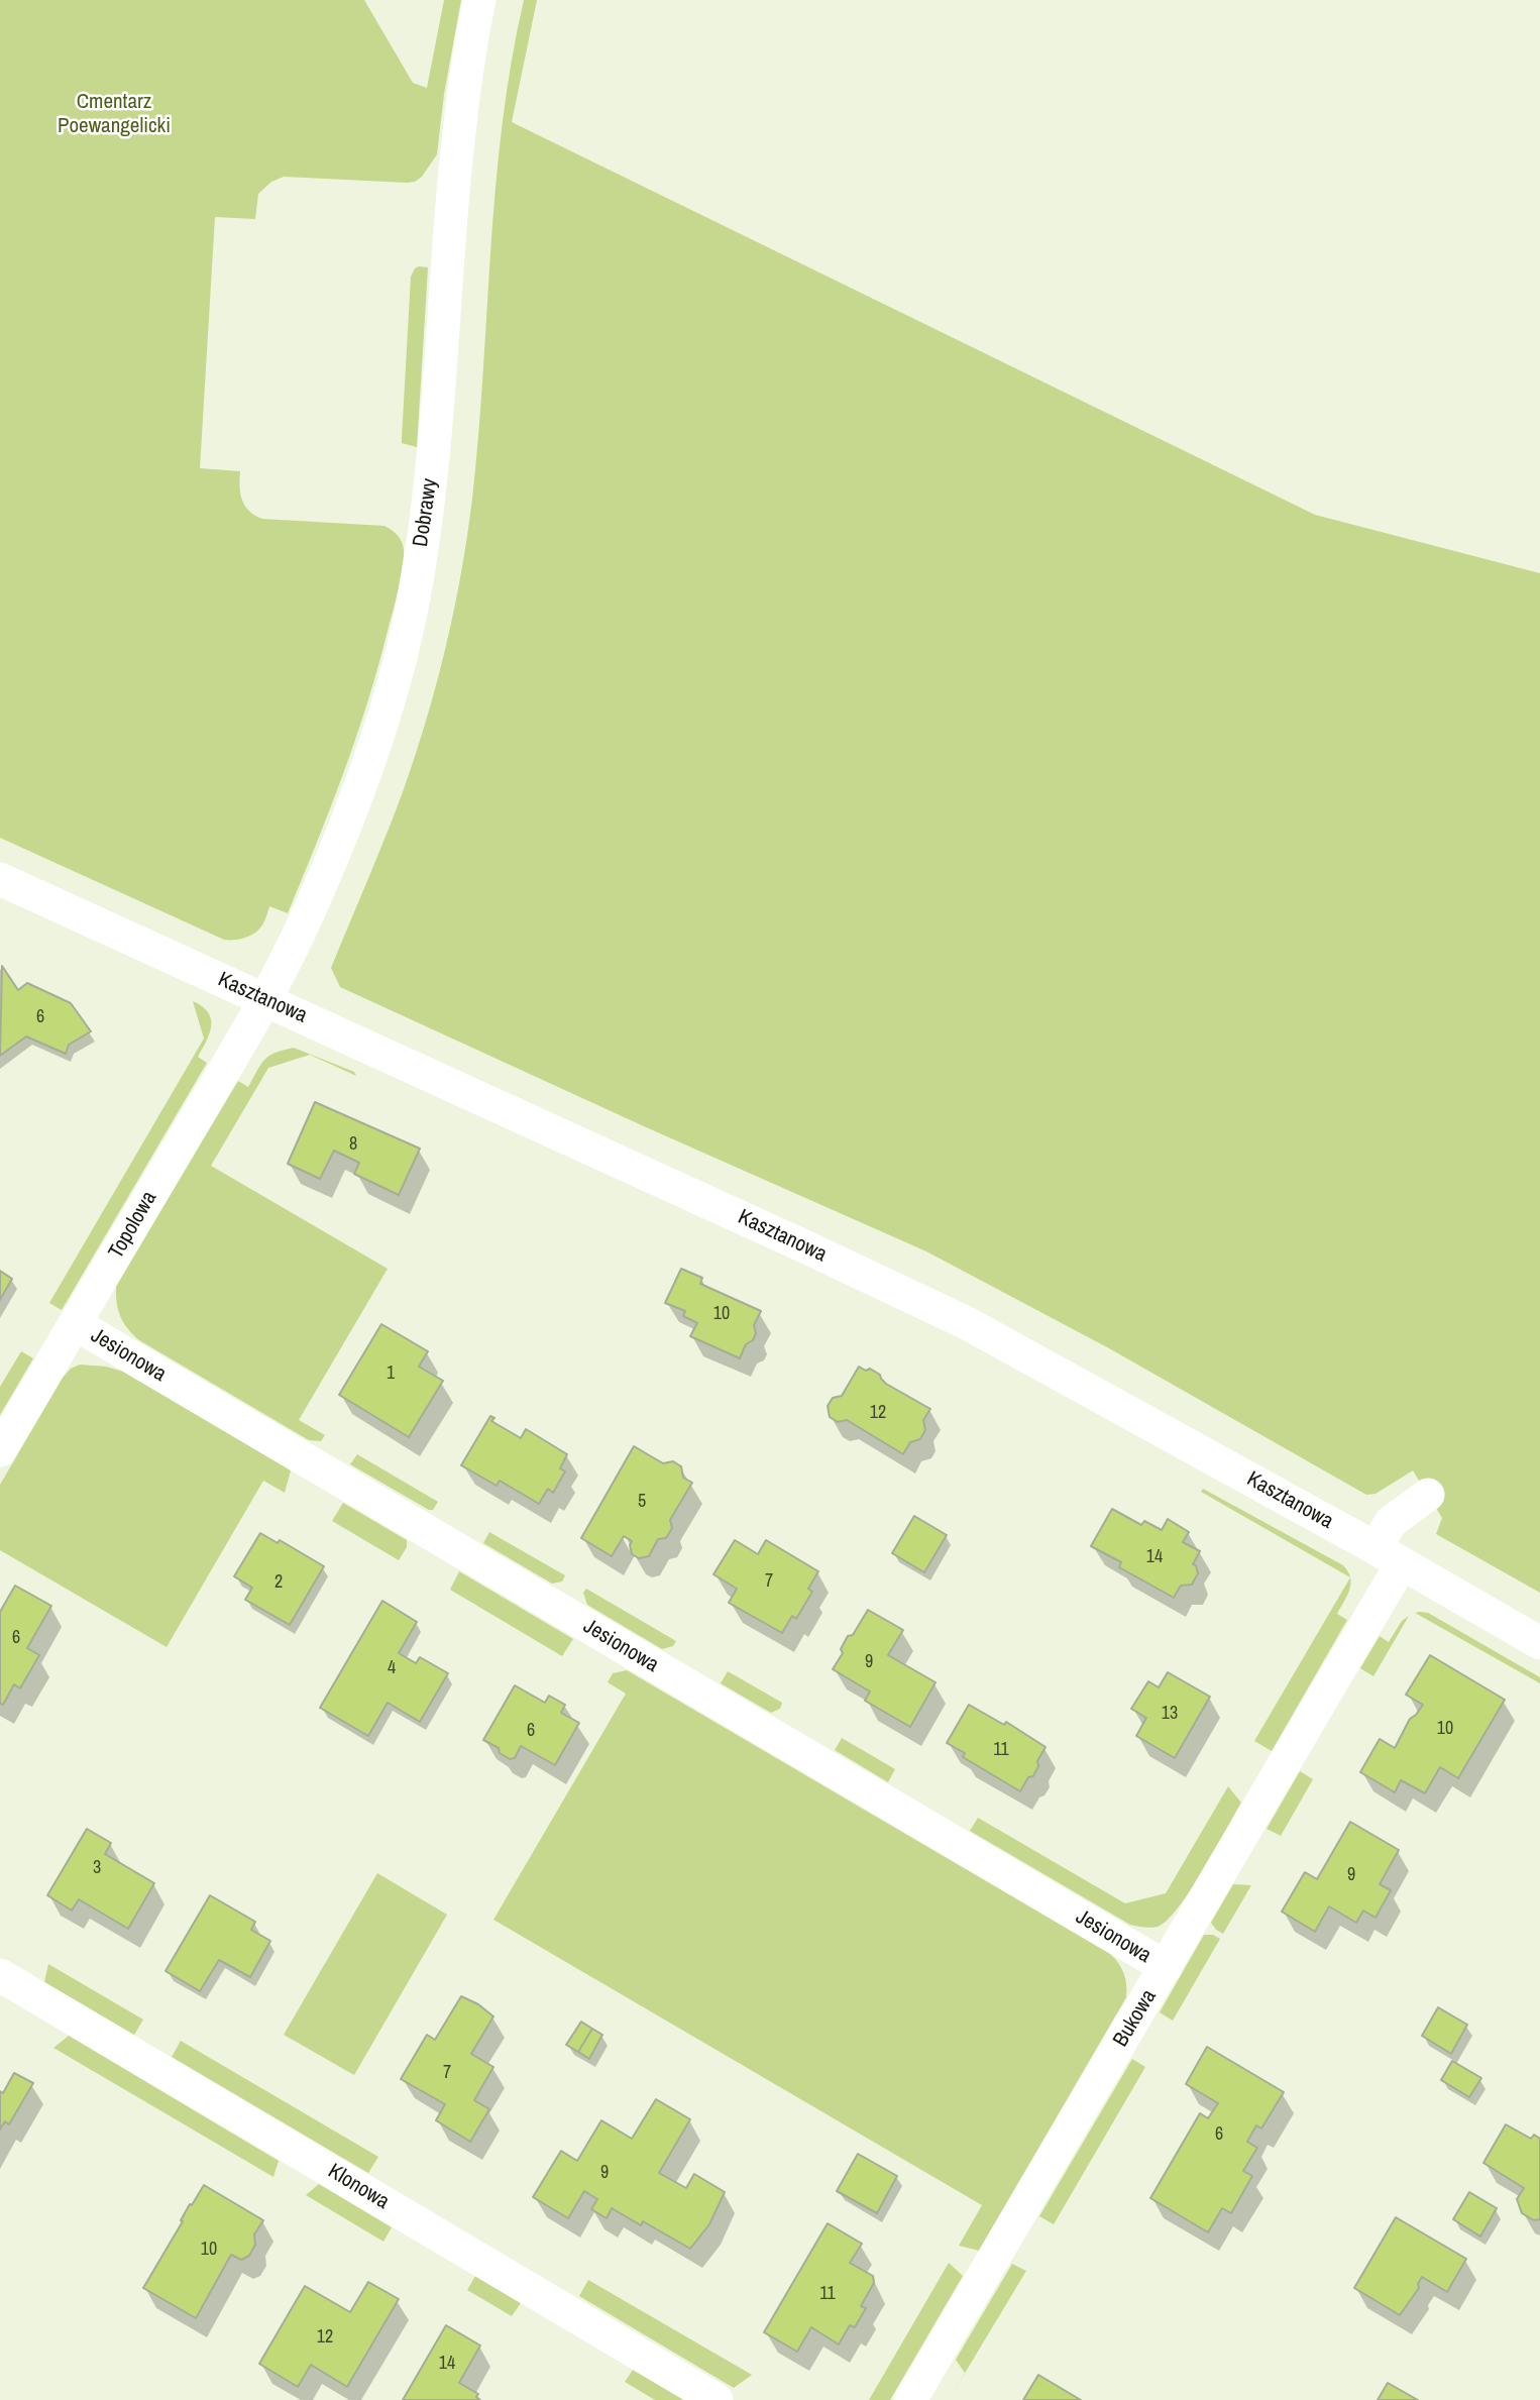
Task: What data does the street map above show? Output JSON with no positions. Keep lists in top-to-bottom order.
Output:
{
  "streets": {
    "street": [
      "Dobrawy",
      "Kasztanowa",
      "Topolowa",
      "Jesionowa",
      "Bukowa",
      "Klonowa"
    ]
  },
  "crossings": [
    ["Dobrawy", "Kasztanowa"],
    ["Dobrawy", "Topolowa"],
    ["Kasztanowa", "Topolowa"],
    ["Kasztanowa", "Bukowa"],
    ["Topolowa", "Jesionowa"],
    ["Jesionowa", "Bukowa"]
  ],
  "parks": ["Cmentarz Poewangelicki"],
  "house_numbers": [
    "6",
    "8",
    "10",
    "1",
    "12",
    "5",
    "14",
    "7",
    "2",
    "6",
    "9",
    "4",
    "13",
    "10",
    "6",
    "11",
    "3",
    "9",
    "7",
    "6",
    "9",
    "10",
    "11",
    "12",
    "14"
  ]
}
